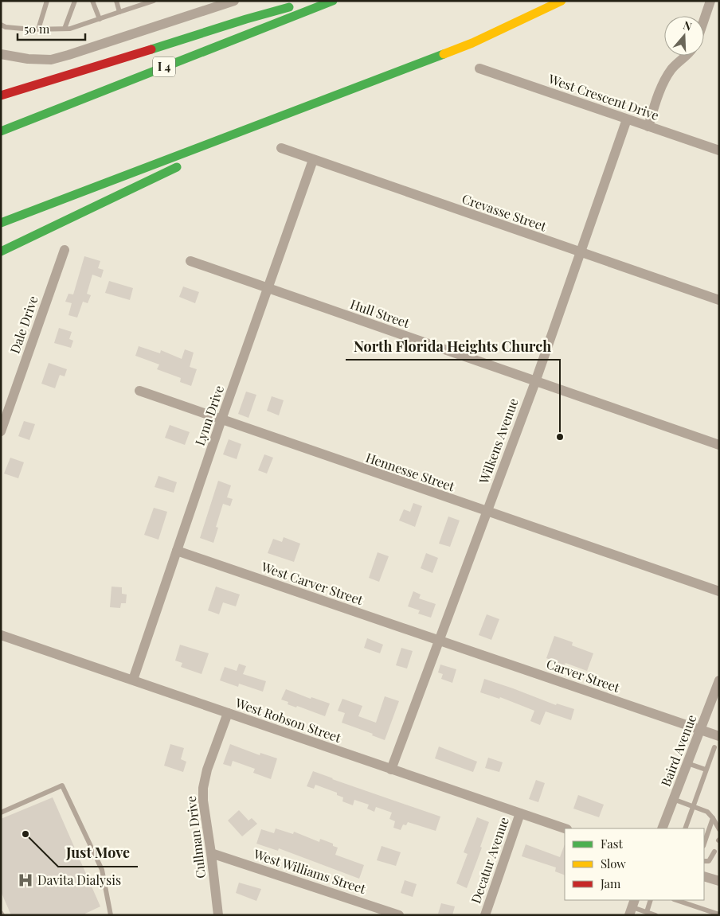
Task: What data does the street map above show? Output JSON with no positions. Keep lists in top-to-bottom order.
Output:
{
  "streets": {
    "highway": ["I 4"],
    "street": [
      "West Crescent Drive",
      "Crevasse Street",
      "Hull Street",
      "Dale Drive",
      "Lynn Drive",
      "Wilkens Avenue",
      "Hennesse Street",
      "West Carver Street",
      "Carver Street",
      "West Robson Street",
      "Baird Avenue",
      "Cullman Drive",
      "Decatur Avenue",
      "West Williams Street"
    ]
  },
  "crossings": [
    ["West Crescent Drive", "Wilkens Avenue"],
    ["Crevasse Street", "Lynn Drive"],
    ["Crevasse Street", "Wilkens Avenue"],
    ["Hull Street", "Lynn Drive"],
    ["Hull Street", "Wilkens Avenue"],
    ["Lynn Drive", "Hennesse Street"],
    ["Lynn Drive", "West Carver Street"],
    ["Lynn Drive", "West Robson Street"],
    ["Wilkens Avenue", "Hennesse Street"],
    ["Wilkens Avenue", "West Carver Street"],
    ["Wilkens Avenue", "Carver Street"],
    ["Wilkens Avenue", "West Robson Street"],
    ["West Carver Street", "Carver Street"],
    ["Carver Street", "Baird Avenue"],
    ["West Robson Street", "Cullman Drive"],
    ["West Robson Street", "Decatur Avenue"],
    ["Cullman Drive", "West Williams Street"]
  ],
  "places": {
    "other": ["North Florida Heights Church", "Just Move"],
    "hospital": ["Davita Dialysis"]
  },
  "legend": ["Fast", "Slow", "Jam"],
  "scale_bar": "50 m",
  "north": "top"
}
